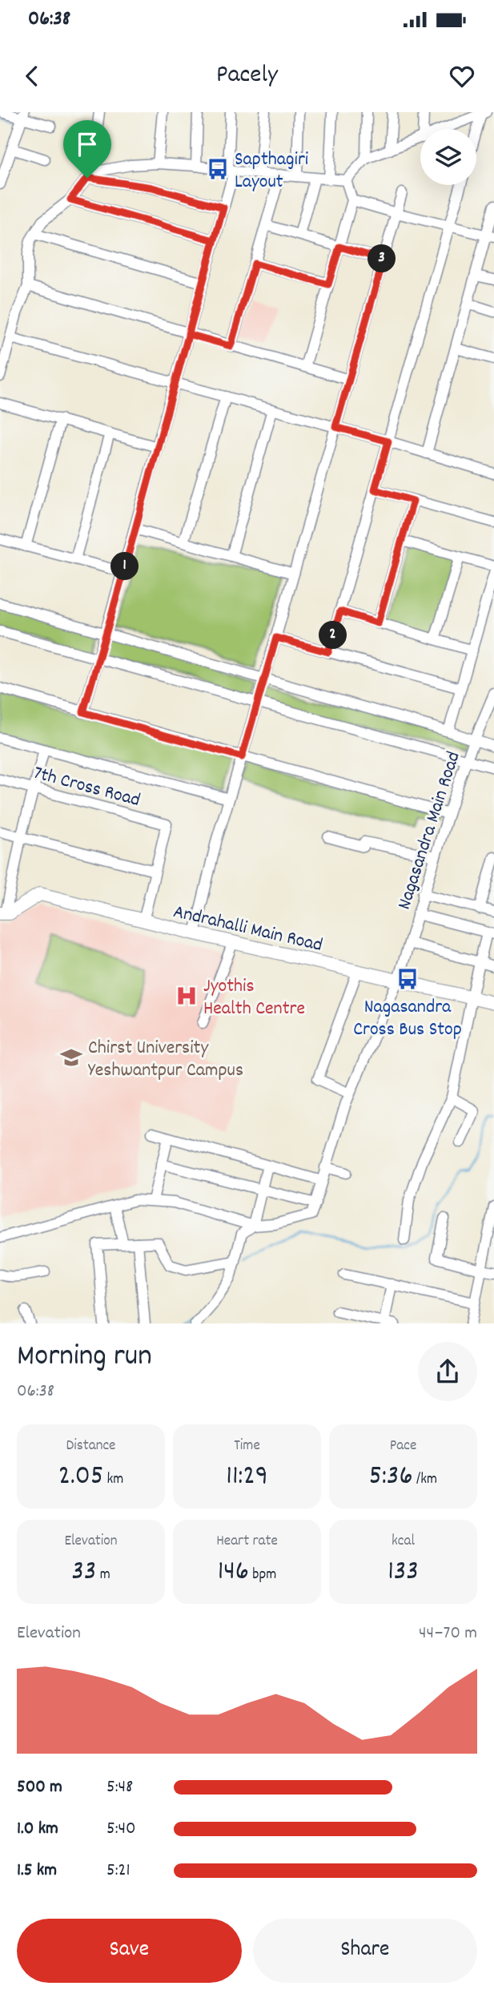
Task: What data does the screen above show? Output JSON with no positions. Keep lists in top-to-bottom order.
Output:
{
  "streets": {
    "main road": ["Andrahalli Main Road"],
    "street": ["7th Cross Road", "Nagasandra Main Road"]
  },
  "crossings": [
    ["Nagasandra Main Road", "Andrahalli Main Road"]
  ],
  "places": {
    "bus stop": ["Sapthagiri Layout", "Nagasandra Cross Bus Stop"],
    "hospital": ["Jyothis Health Centre"],
    "school or university": ["Chirst University Yeshwantpur Campus"]
  },
  "page": {
    "status": "06:38",
    "header": "Pacely",
    "pins": ["3", "1", "2"],
    "heading": ["Morning run", "06:38"],
    "stats": [
      ["Distance", "2.05 km"],
      ["Time", "11:29"],
      ["Pace", "5:36 /km"],
      ["Elevation", "33 m"],
      ["Heart rate", "146 bpm"],
      ["kcal", "133"]
    ],
    "chart": ["Elevation", "44–70 m"],
    "list": [
      {
        "name": "500 m",
        "note": "5:48"
      },
      {
        "name": "1.0 km",
        "note": "5:40"
      },
      {
        "name": "1.5 km",
        "note": "5:21"
      }
    ],
    "buttons": ["Save", "Share"]
  }
}
